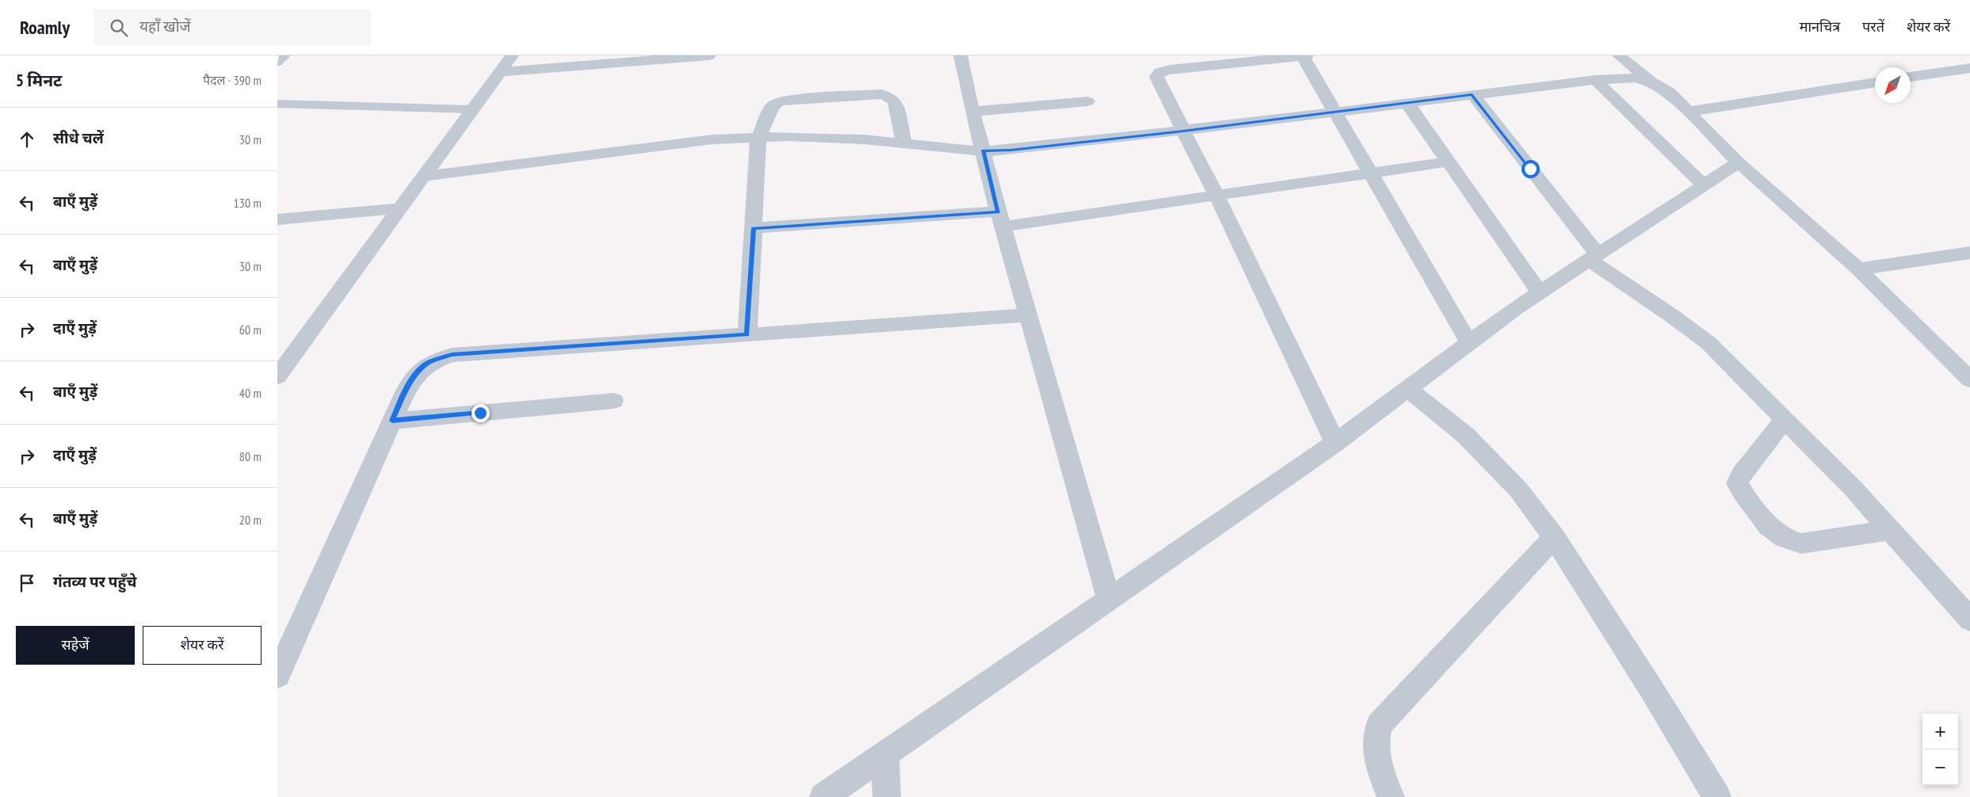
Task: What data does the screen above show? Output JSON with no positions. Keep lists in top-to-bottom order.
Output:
{
  "north": "bottom left",
  "page": {
    "header": "Roamly",
    "search": "यहाँ खोजें",
    "nav": ["मानचित्र", "परतें", "शेयर करें"],
    "heading": ["5 मिनट", "पैदल · 390 m"],
    "list": [
      ["सीधे चलें", "30 m"],
      ["बाएँ मुड़ें", "130 m"],
      ["बाएँ मुड़ें", "30 m"],
      ["दाएँ मुड़ें", "60 m"],
      ["बाएँ मुड़ें", "40 m"],
      ["दाएँ मुड़ें", "80 m"],
      ["बाएँ मुड़ें", "20 m"],
      "गंतव्य पर पहुँचे"
    ],
    "buttons": ["सहेजें", "शेयर करें"],
    "map_buttons": ["+", "−"]
  }
}
